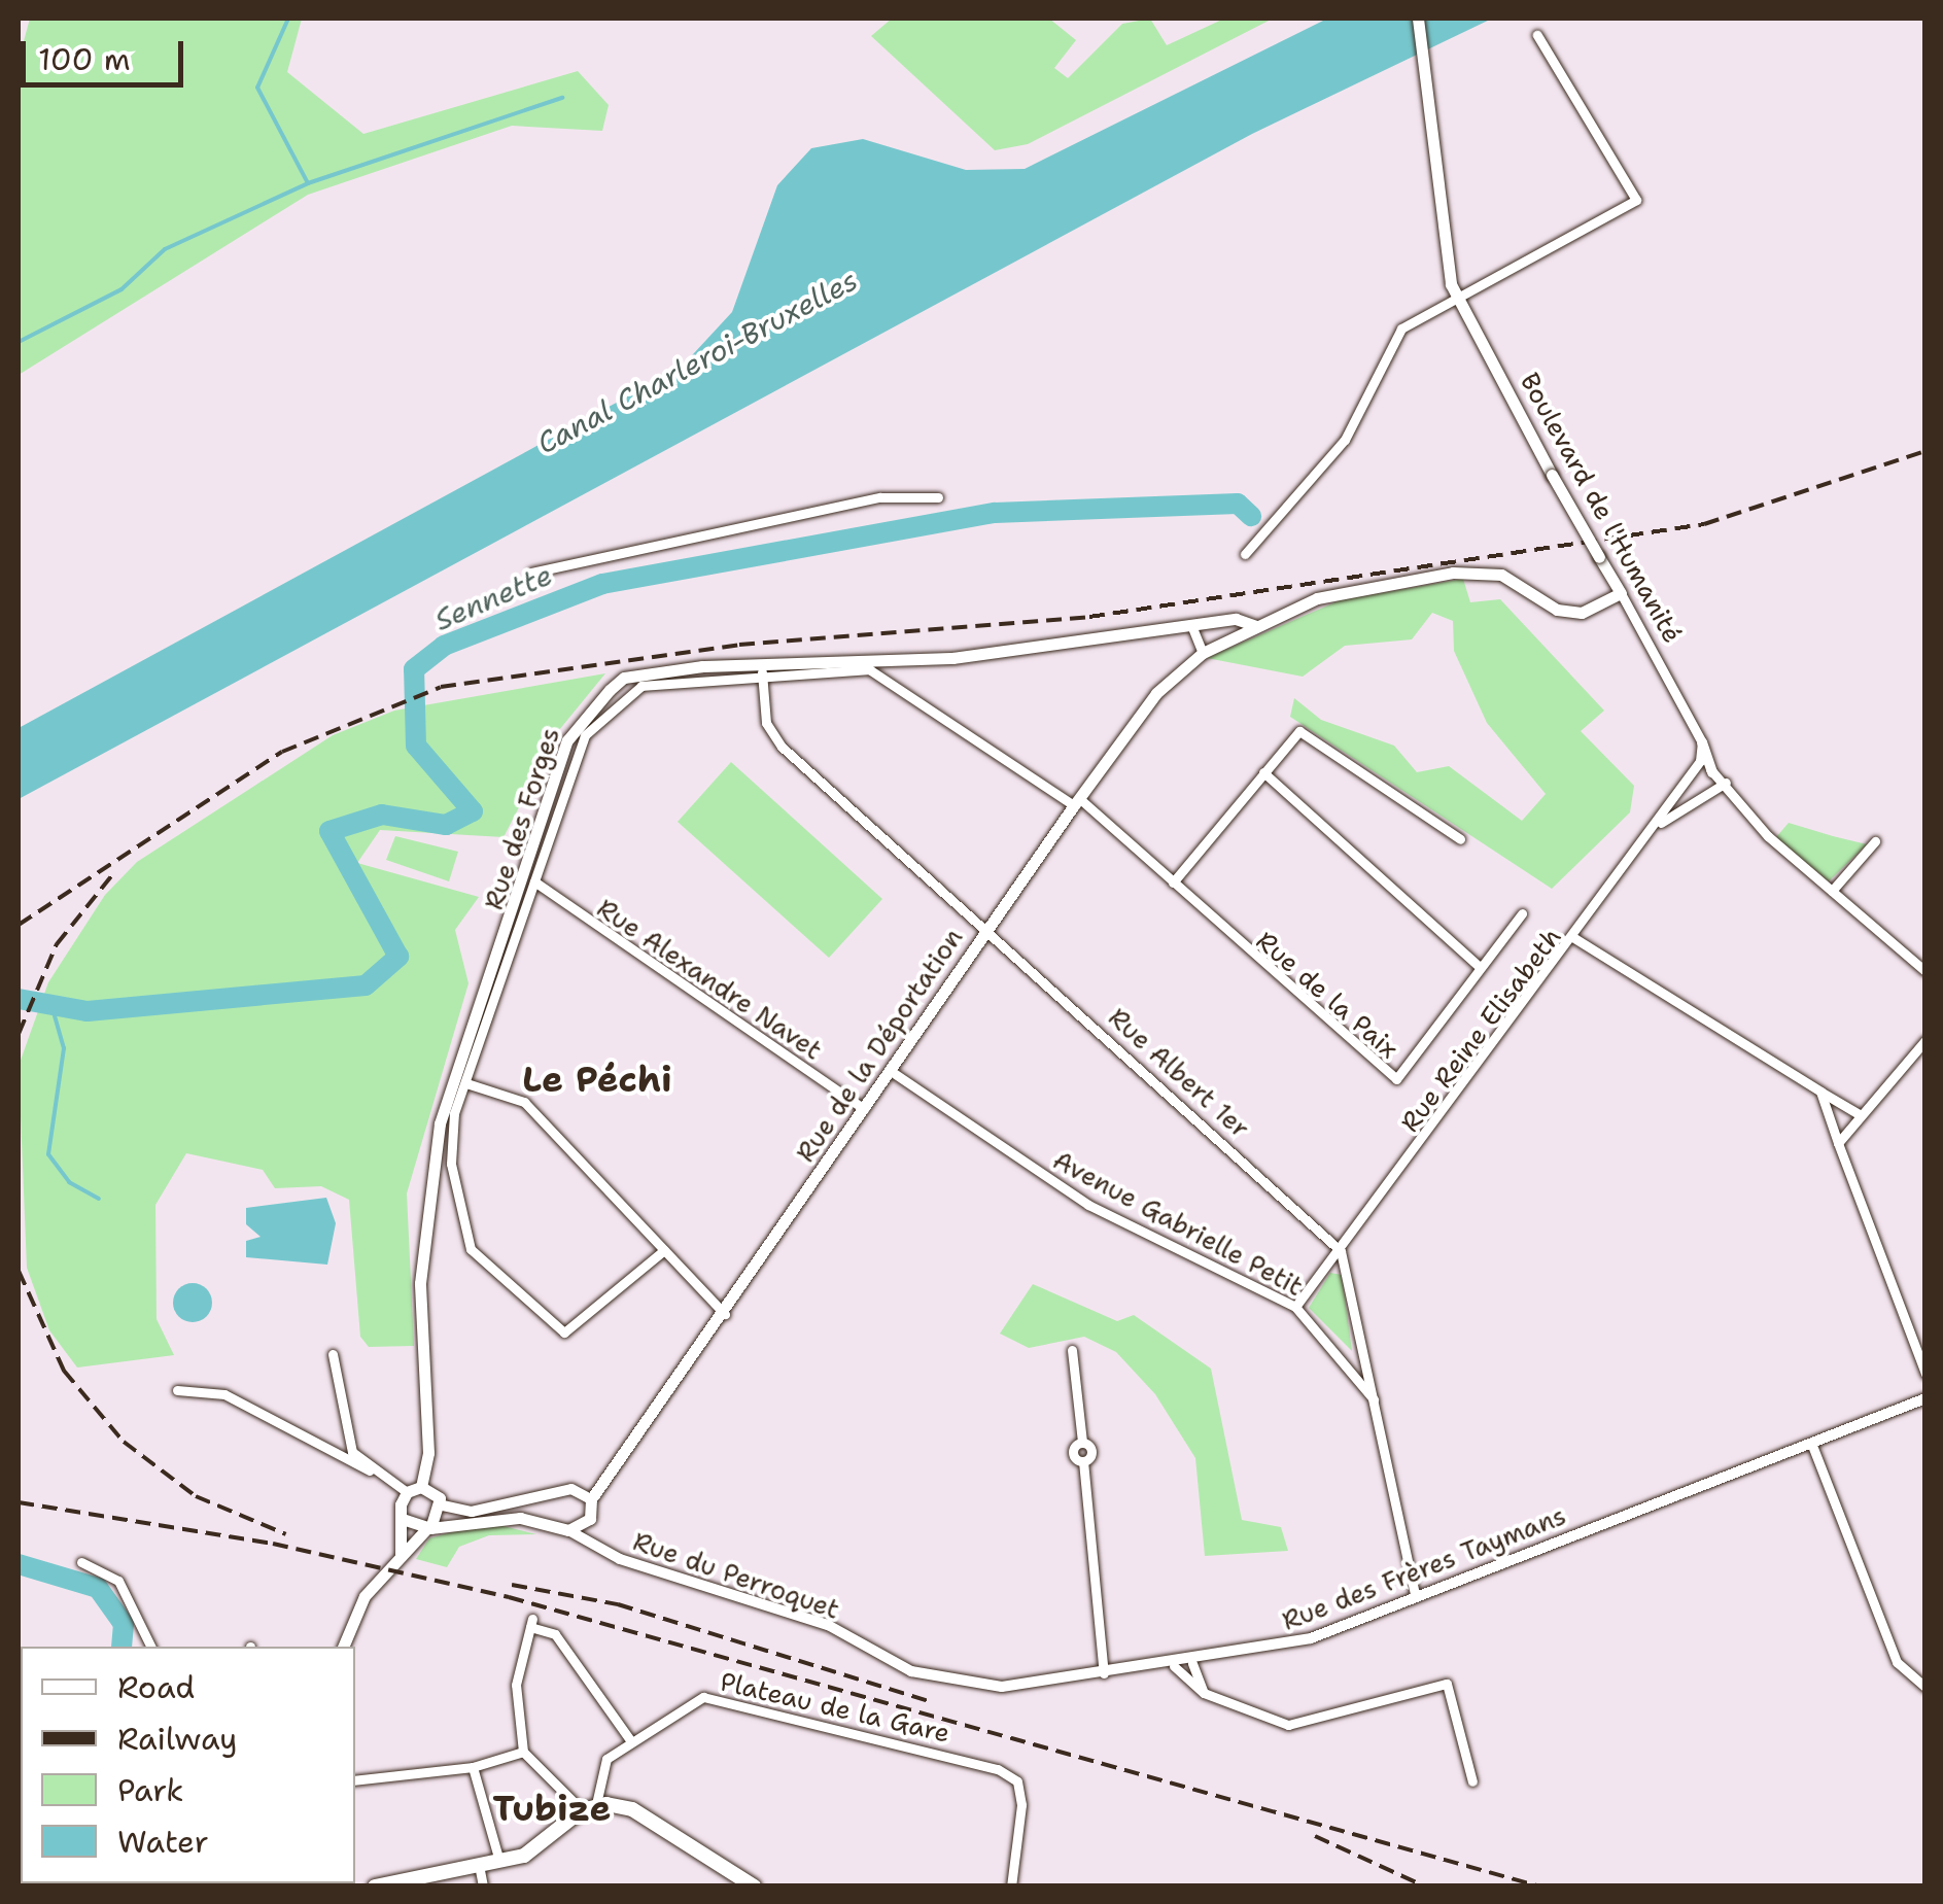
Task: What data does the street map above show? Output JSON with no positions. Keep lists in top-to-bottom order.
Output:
{
  "streets": {
    "main road": ["Boulevard de l'Humanité", "Rue des Forges", "Rue de la Déportation"],
    "street": [
      "Rue Alexandre Navet",
      "Rue de la Paix",
      "Rue Reine Elisabeth",
      "Rue Albert 1er",
      "Avenue Gabrielle Petit",
      "Rue des Frères Taymans",
      "Rue du Perroquet",
      "Plateau de la Gare"
    ]
  },
  "crossings": [
    ["Boulevard de l'Humanité", "Rue de la Déportation"],
    ["Rue des Forges", "Rue Alexandre Navet"],
    ["Rue des Forges", "Rue de la Déportation"],
    ["Rue des Forges", "Rue Albert 1er"],
    ["Rue Alexandre Navet", "Rue de la Déportation"],
    ["Rue de la Paix", "Rue de la Déportation"],
    ["Rue Reine Elisabeth", "Rue Albert 1er"],
    ["Rue Reine Elisabeth", "Avenue Gabrielle Petit"],
    ["Rue de la Déportation", "Rue Albert 1er"],
    ["Rue de la Déportation", "Avenue Gabrielle Petit"],
    ["Rue des Frères Taymans", "Rue du Perroquet"]
  ],
  "districts": ["Le Péchi", "Tubize"],
  "water": ["Canal Charleroi-Bruxelles", "Sennette"],
  "legend": [
    "Road",
    "Railway",
    "Park",
    "Water"
  ],
  "scale_bar": "100 m"
}
